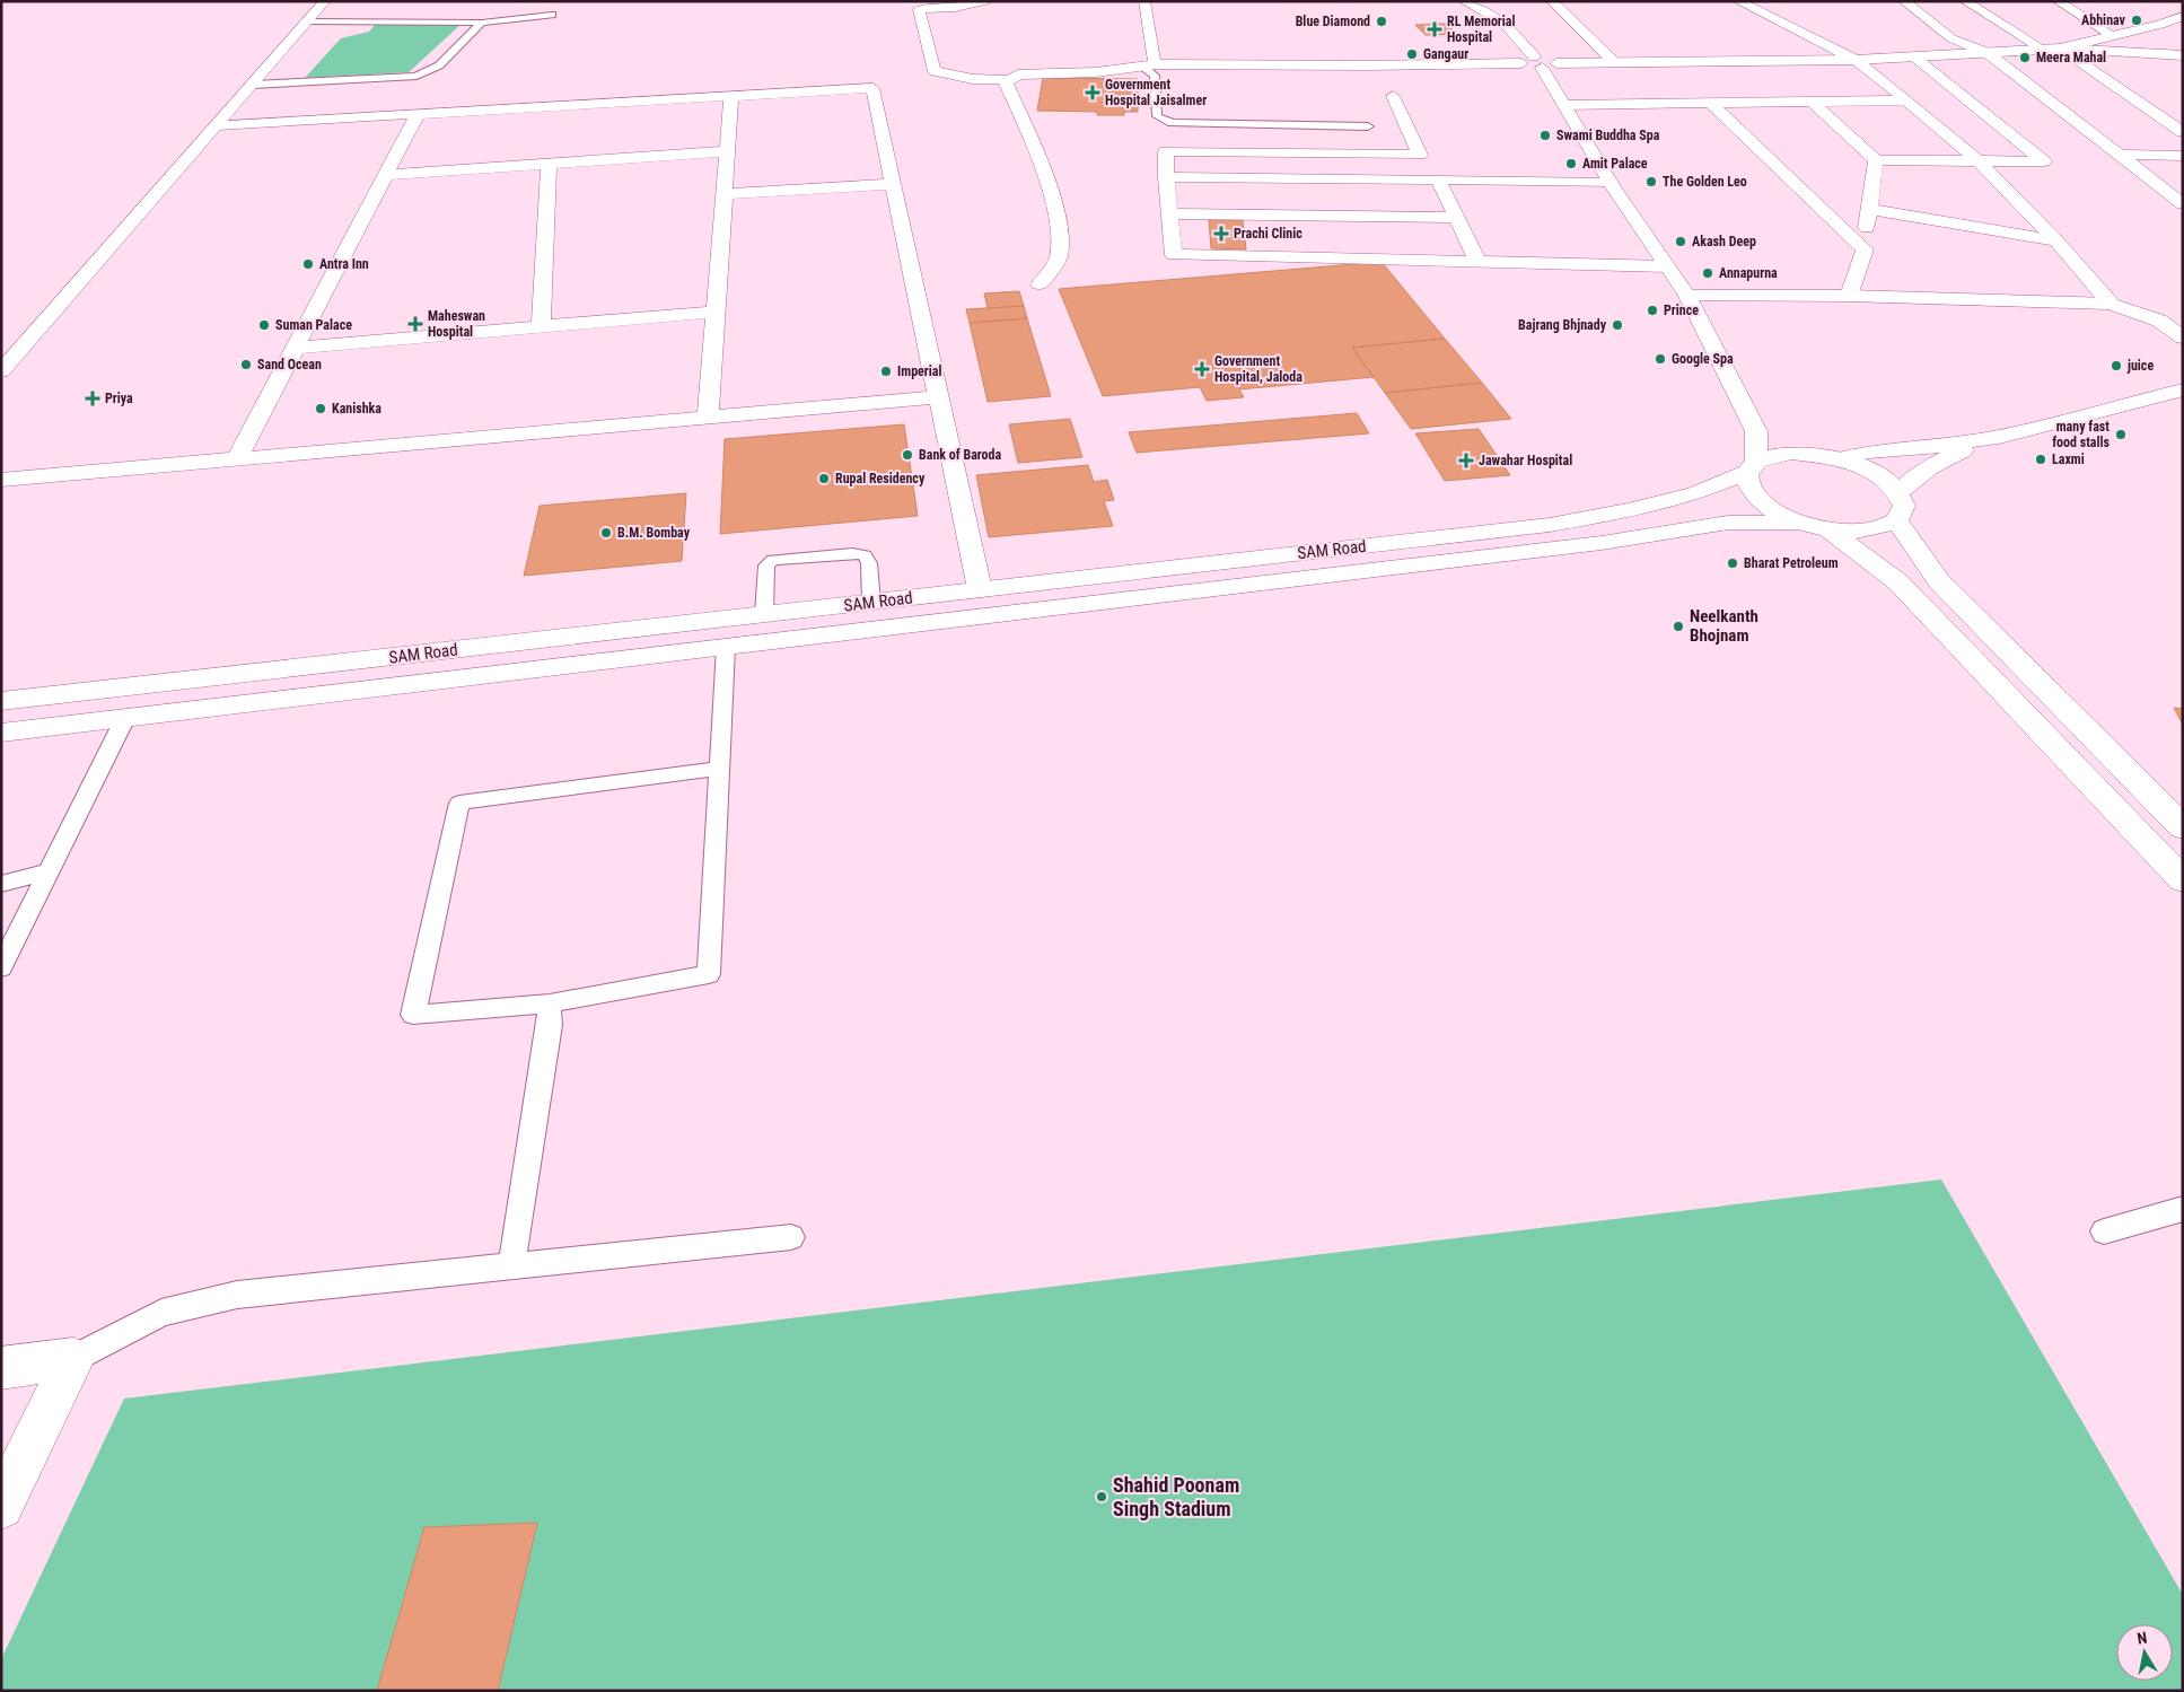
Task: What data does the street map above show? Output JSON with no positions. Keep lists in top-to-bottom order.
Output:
{
  "streets": {
    "street": ["SAM Road"]
  },
  "places": {
    "other": [
      "Abhinav",
      "Blue Diamond",
      "Gangaur",
      "Meera Mahal",
      "Swami Buddha Spa",
      "Amit Palace",
      "The Golden Leo",
      "Akash Deep",
      "Antra Inn",
      "Annapurna",
      "Prince",
      "Suman Palace",
      "Bajrang Bhjnady",
      "Google Spa",
      "Sand Ocean",
      "juice",
      "Imperial",
      "Kanishka",
      "many fast food stalls",
      "Bank of Baroda",
      "Laxmi",
      "Rupal Residency",
      "B.M. Bombay",
      "Bharat Petroleum",
      "Neelkanth Bhojnam",
      "Shahid Poonam Singh Stadium"
    ],
    "health": [
      "RL Memorial Hospital",
      "Government Hospital Jaisalmer",
      "Prachi Clinic",
      "Maheswan Hospital",
      "Government Hospital, Jaloda",
      "Priya",
      "Jawahar Hospital"
    ]
  },
  "north": "top"
}
